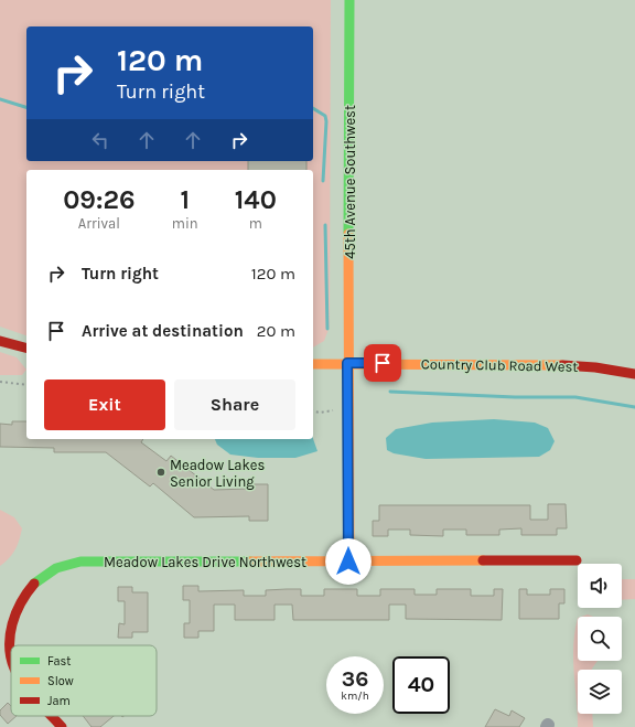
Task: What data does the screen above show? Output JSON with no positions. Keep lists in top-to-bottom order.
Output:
{
  "streets": {
    "street": ["45th Avenue Southwest", "Country Club Road West", "Meadow Lakes Drive Northwest"]
  },
  "crossings": [
    ["45th Avenue Southwest", "Country Club Road West"],
    ["45th Avenue Southwest", "Meadow Lakes Drive Northwest"]
  ],
  "places": ["Meadow Lakes Senior Living"],
  "legend": ["Fast", "Slow", "Jam"],
  "page": {
    "turn": ["120 m", "Turn right"],
    "eta": [
      "09:26",
      "Arrival",
      "1",
      "min",
      "140",
      "m"
    ],
    "list": [
      {
        "name": "Turn right",
        "value": "120 m"
      },
      {
        "name": "Arrive at destination",
        "value": "20 m"
      }
    ],
    "buttons": ["Exit", "Share"],
    "speed": "36 km/h",
    "limit": "40"
  }
}
